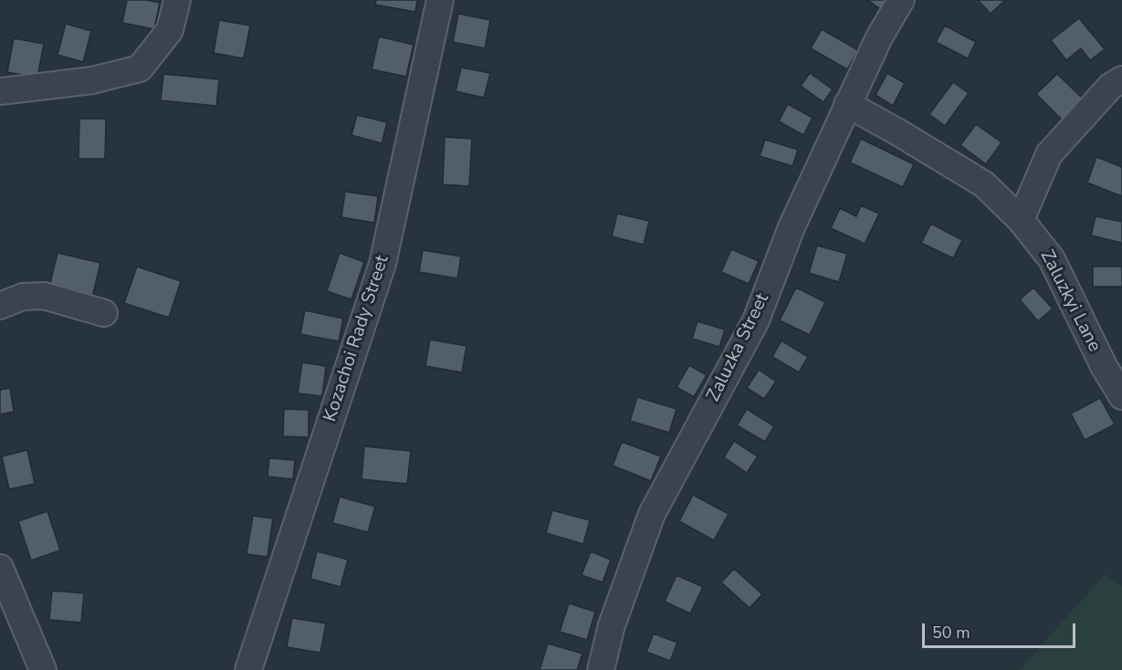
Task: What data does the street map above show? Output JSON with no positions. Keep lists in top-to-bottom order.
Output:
{
  "streets": {
    "street": ["Zaluzkyi Lane", "Kozachoi Rady Street", "Zaluzka Street"]
  },
  "crossings": [
    ["Zaluzkyi Lane", "Zaluzka Street"]
  ],
  "scale_bar": "50 m"
}
